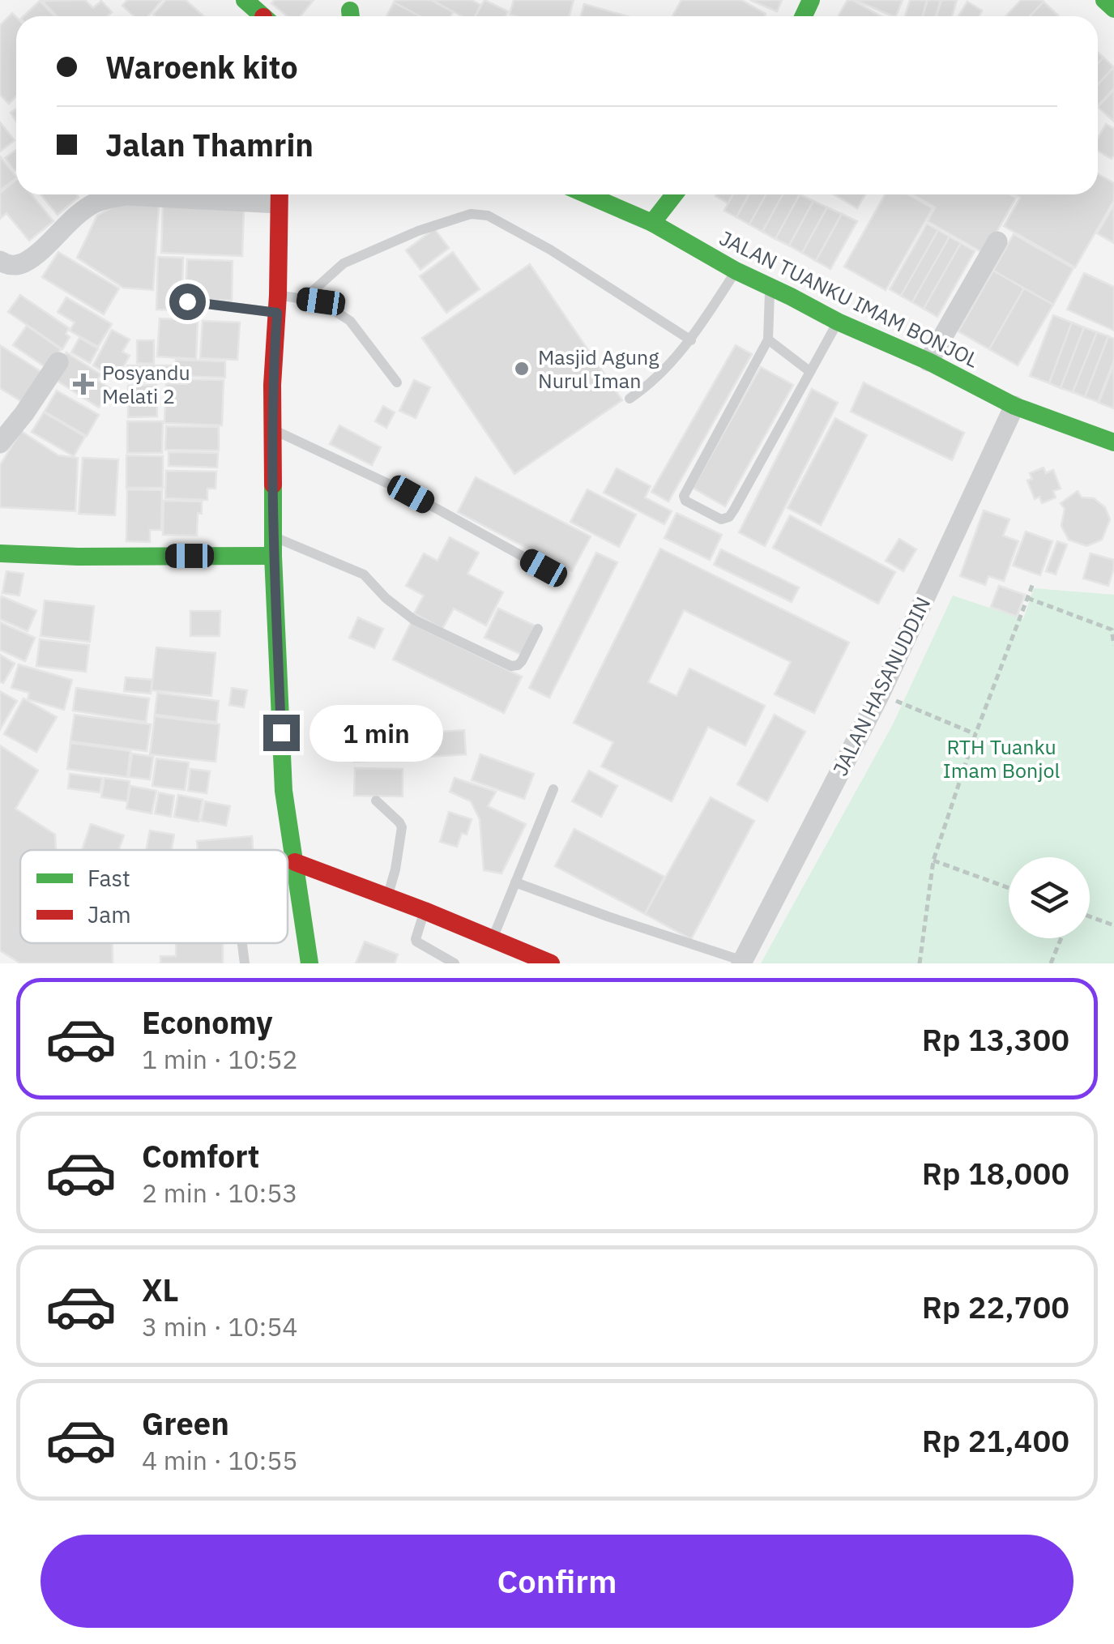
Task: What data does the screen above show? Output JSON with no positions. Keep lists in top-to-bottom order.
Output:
{
  "streets": {
    "main road": ["JALAN TUANKU IMAM BONJOL"],
    "street": ["JALAN HASANUDDIN"]
  },
  "crossings": [
    ["JALAN TUANKU IMAM BONJOL", "JALAN HASANUDDIN"]
  ],
  "parks": ["RTH Tuanku Imam Bonjol"],
  "places": {
    "other": ["Masjid Agung Nurul Iman"],
    "health": ["Posyandu Melati 2"]
  },
  "legend": ["Fast", "Jam"],
  "page": {
    "banner": ["Waroenk kito", "Jalan Thamrin"],
    "bubble": "1 min",
    "list": [
      {
        "name": "Economy",
        "note": "1 min · 10:52",
        "value": "Rp 13,300"
      },
      {
        "name": "Comfort",
        "note": "2 min · 10:53",
        "value": "Rp 18,000"
      },
      {
        "name": "XL",
        "note": "3 min · 10:54",
        "value": "Rp 22,700"
      },
      {
        "name": "Green",
        "note": "4 min · 10:55",
        "value": "Rp 21,400"
      }
    ],
    "buttons": "Confirm"
  }
}
